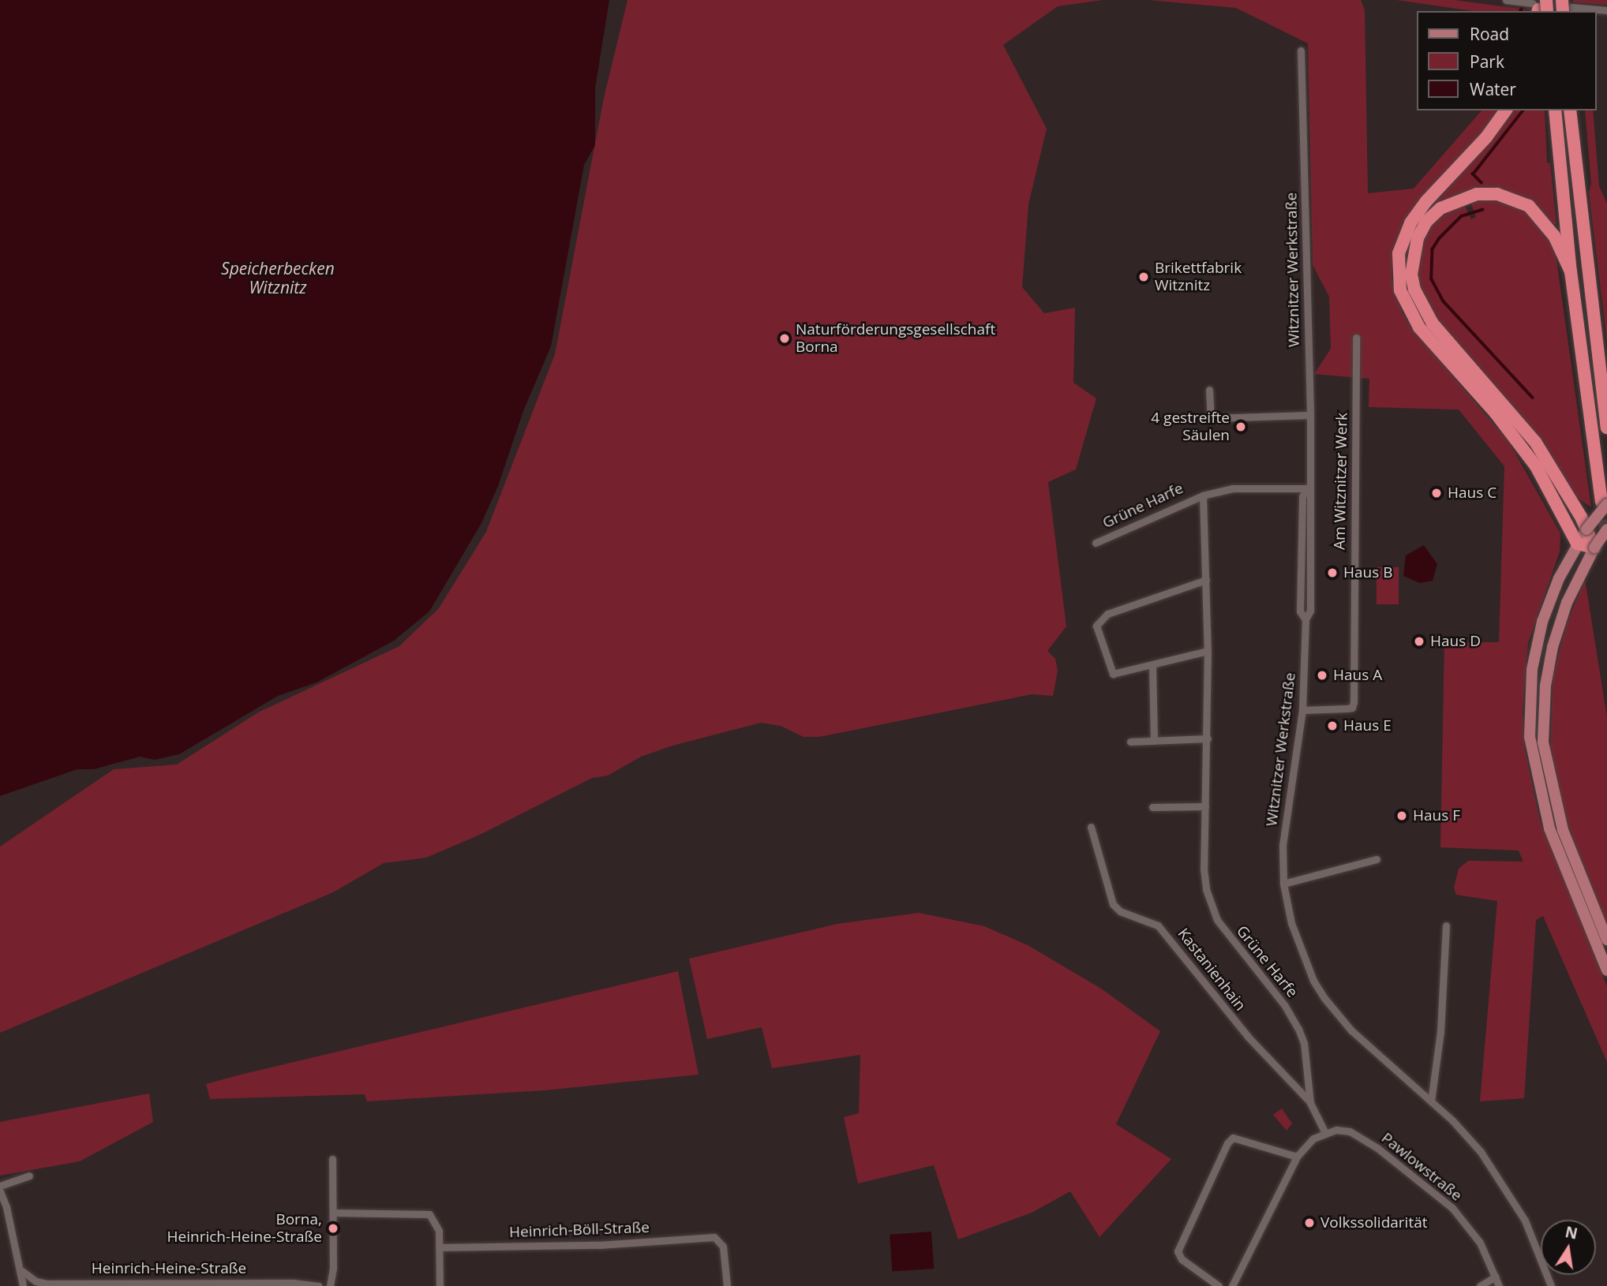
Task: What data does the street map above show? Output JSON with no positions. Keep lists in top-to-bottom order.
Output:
{
  "streets": {
    "street": [
      "Witznitzer Werkstraße",
      "Am Witznitzer Werk",
      "Grüne Harfe",
      "Kastanienhain",
      "Pawlowstraße",
      "Heinrich-Böll-Straße",
      "Heinrich-Heine-Straße"
    ]
  },
  "crossings": [
    ["Witznitzer Werkstraße", "Am Witznitzer Werk"],
    ["Witznitzer Werkstraße", "Grüne Harfe"],
    ["Grüne Harfe", "Kastanienhain"],
    ["Grüne Harfe", "Pawlowstraße"]
  ],
  "water": ["Speicherbecken Witznitz"],
  "places": [
    "Brikettfabrik Witznitz",
    "Naturförderungsgesellschaft Borna",
    "4 gestreifte Säulen",
    "Haus C",
    "Haus B",
    "Haus D",
    "Haus A",
    "Haus E",
    "Haus F",
    "Volkssolidarität",
    "Borna, Heinrich-Heine-Straße"
  ],
  "legend": ["Road", "Park", "Water"],
  "north": "top"
}
